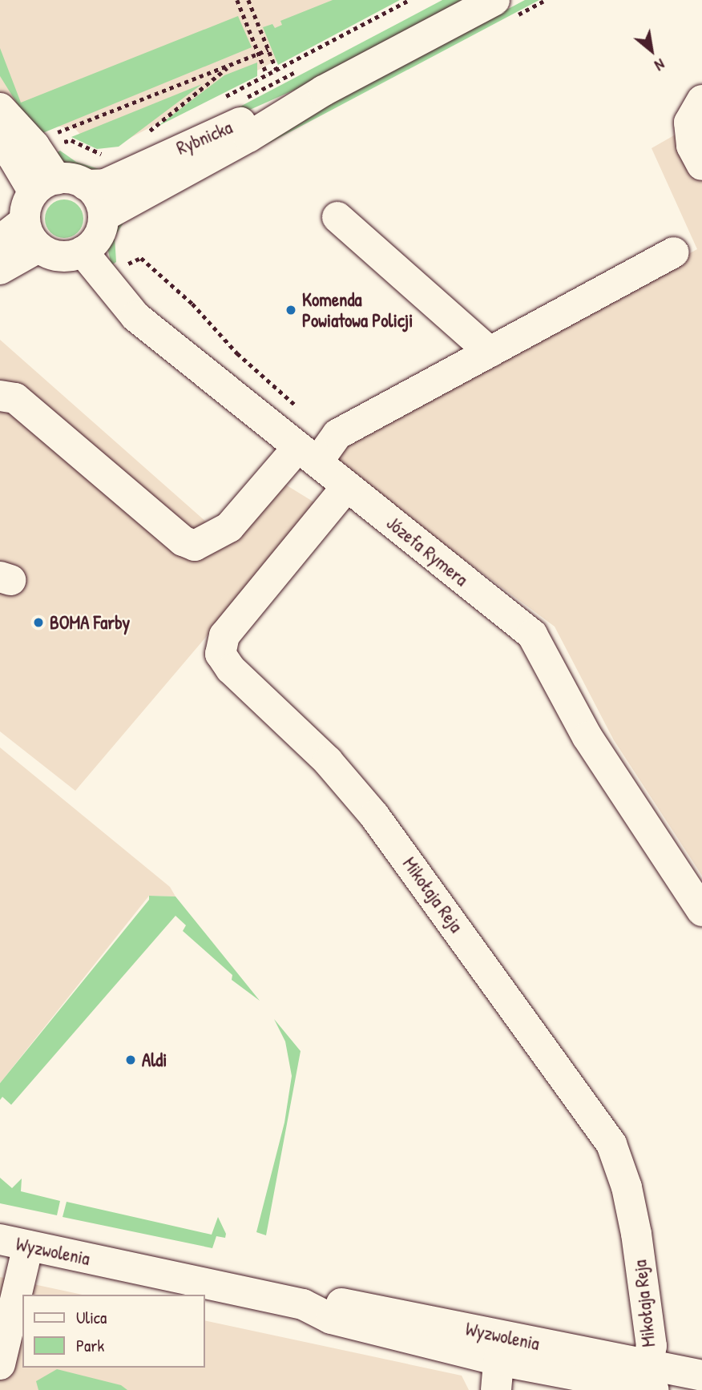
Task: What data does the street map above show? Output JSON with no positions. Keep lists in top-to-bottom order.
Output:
{
  "streets": {
    "street": [
      "Rybnicka",
      "Józefa Rymera",
      "Mikołaja Reja",
      "Wyzwolenia"
    ]
  },
  "crossings": [
    ["Rybnicka", "Józefa Rymera"],
    ["Józefa Rymera", "Mikołaja Reja"],
    ["Mikołaja Reja", "Wyzwolenia"]
  ],
  "places": ["Komenda Powiatowa Policji", "BOMA Farby", "Aldi"],
  "legend": ["Ulica", "Park"],
  "north": "bottom right"
}
